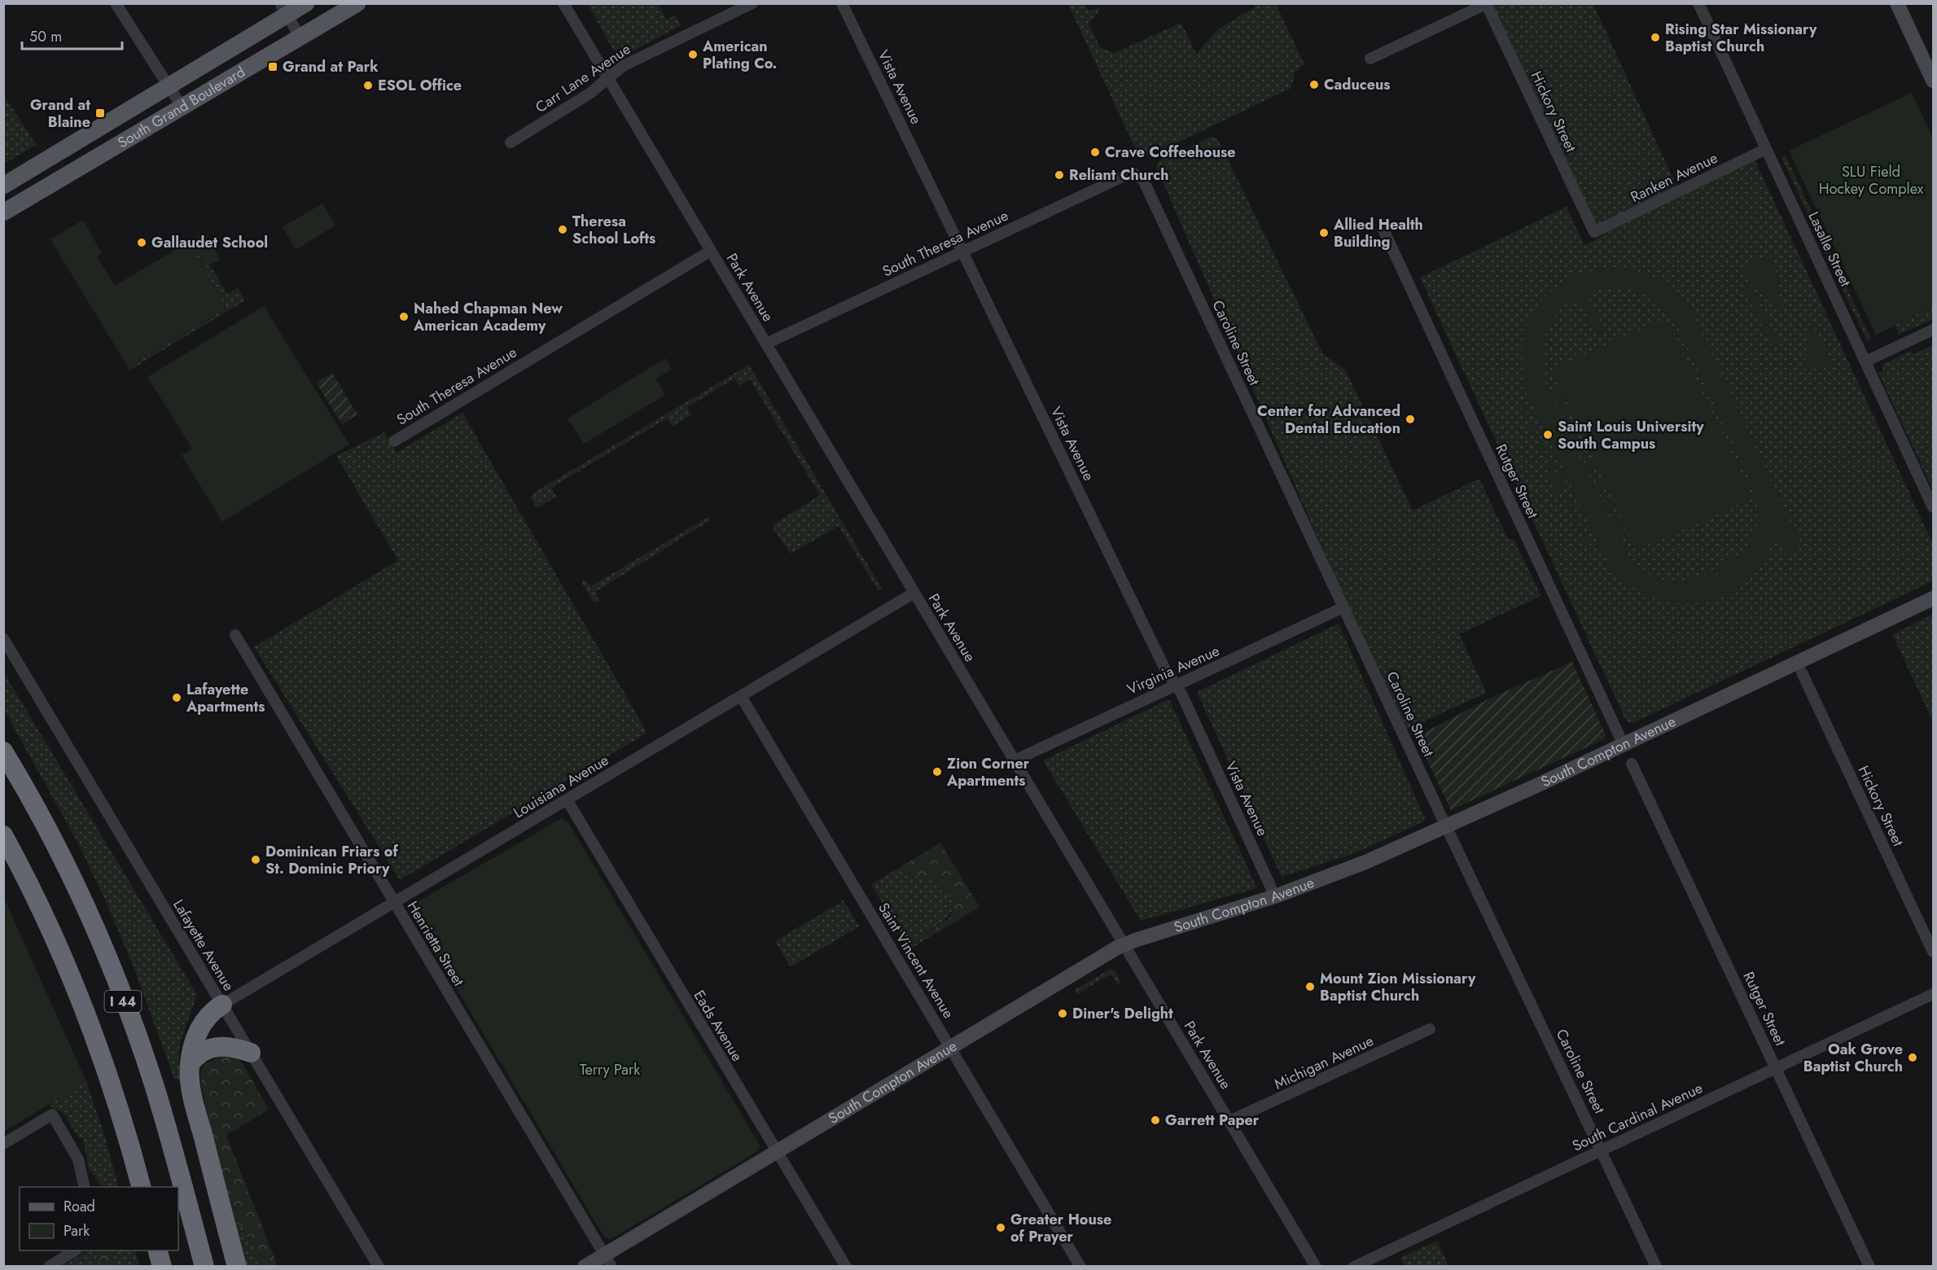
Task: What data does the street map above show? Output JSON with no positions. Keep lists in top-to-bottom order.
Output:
{
  "streets": {
    "highway": ["I 44"],
    "main road": ["South Grand Boulevard", "South Compton Avenue"],
    "street": [
      "Carr Lane Avenue",
      "Vista Avenue",
      "Hickory Street",
      "Ranken Avenue",
      "South Theresa Avenue",
      "Lasalle Street",
      "Park Avenue",
      "Caroline Street",
      "Rutger Street",
      "Virginia Avenue",
      "Louisiana Avenue",
      "Henrietta Street",
      "Lafayette Avenue",
      "Saint Vincent Avenue",
      "Eads Avenue",
      "Michigan Avenue",
      "South Cardinal Avenue"
    ]
  },
  "crossings": [
    ["Carr Lane Avenue", "Park Avenue"],
    ["Vista Avenue", "South Theresa Avenue"],
    ["Vista Avenue", "Virginia Avenue"],
    ["Vista Avenue", "South Compton Avenue"],
    ["Hickory Street", "Ranken Avenue"],
    ["Ranken Avenue", "Lasalle Street"],
    ["South Theresa Avenue", "Park Avenue"],
    ["South Theresa Avenue", "Caroline Street"],
    ["Park Avenue", "Virginia Avenue"],
    ["Park Avenue", "South Compton Avenue"],
    ["Park Avenue", "Louisiana Avenue"],
    ["Park Avenue", "Michigan Avenue"],
    ["Caroline Street", "Virginia Avenue"],
    ["Caroline Street", "South Compton Avenue"],
    ["Caroline Street", "South Cardinal Avenue"],
    ["Rutger Street", "South Compton Avenue"],
    ["Rutger Street", "South Cardinal Avenue"],
    ["South Compton Avenue", "Henrietta Street"],
    ["South Compton Avenue", "Saint Vincent Avenue"],
    ["South Compton Avenue", "Eads Avenue"],
    ["Louisiana Avenue", "Henrietta Street"],
    ["Louisiana Avenue", "Lafayette Avenue"],
    ["Louisiana Avenue", "Saint Vincent Avenue"],
    ["Louisiana Avenue", "Eads Avenue"]
  ],
  "parks": ["SLU Field Hockey Complex", "Terry Park"],
  "places": {
    "other": [
      "Rising Star Missionary Baptist Church",
      "American Plating Co.",
      "Caduceus",
      "ESOL Office",
      "Crave Coffeehouse",
      "Reliant Church",
      "Theresa School Lofts",
      "Allied Health Building",
      "Gallaudet School",
      "Nahed Chapman New American Academy",
      "Center for Advanced Dental Education",
      "Saint Louis University South Campus",
      "Lafayette Apartments",
      "Zion Corner Apartments",
      "Dominican Friars of St. Dominic Priory",
      "Mount Zion Missionary Baptist Church",
      "Diner's Delight",
      "Oak Grove Baptist Church",
      "Garrett Paper",
      "Greater House of Prayer"
    ],
    "transit": ["Grand at Park", "Grand at Blaine"]
  },
  "legend": ["Road", "Park"],
  "scale_bar": "50 m"
}
